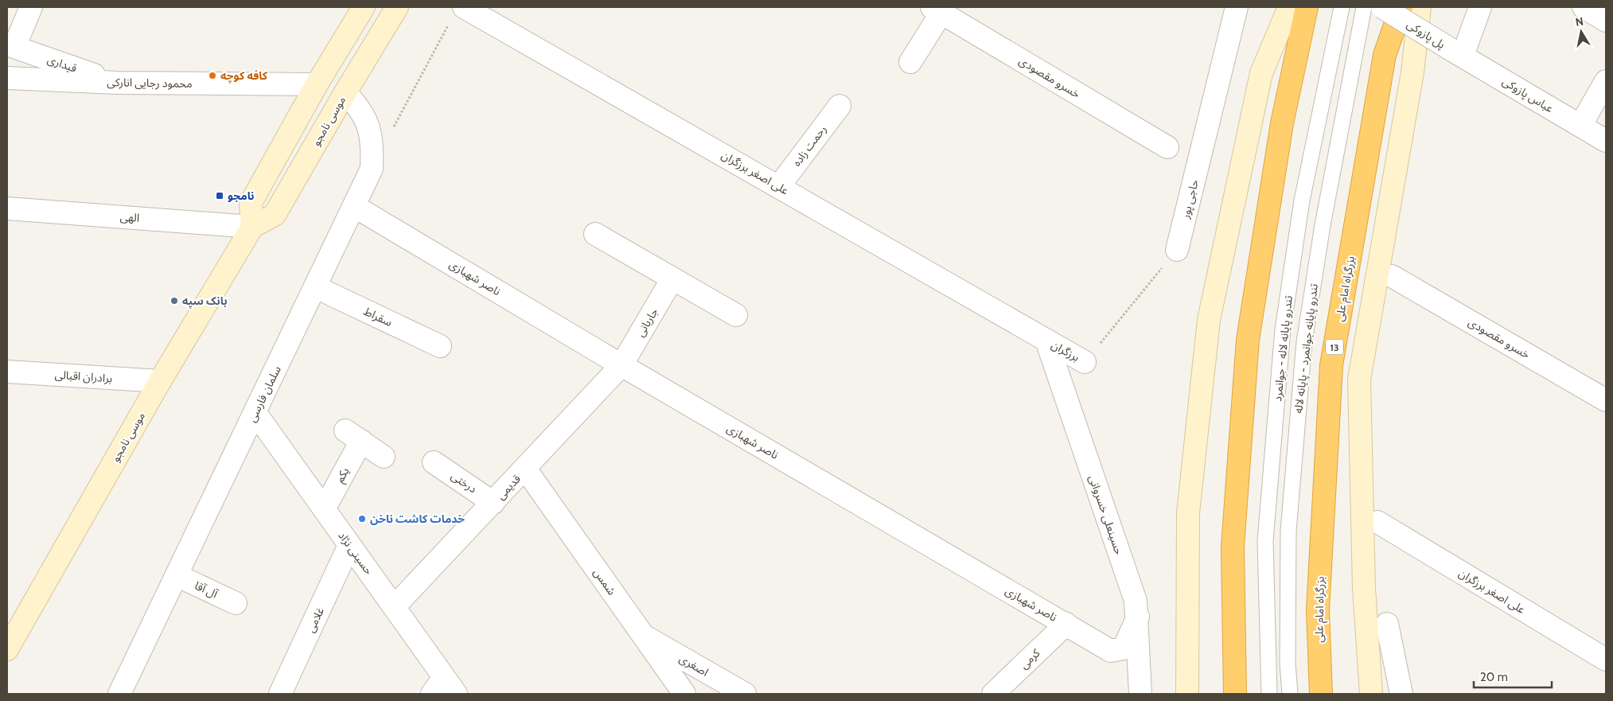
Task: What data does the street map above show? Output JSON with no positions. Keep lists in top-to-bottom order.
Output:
{
  "streets": {
    "highway": ["بزرگراه امام علی", "13"],
    "main road": ["موسی نامجو"],
    "street": [
      "پل پازوکی",
      "قیداری",
      "خسرو مقصودی",
      "محمود رجایی انارکی",
      "عباس پازوکی",
      "رحمت زاده",
      "علی اصغر برزگران",
      "حاجی پور",
      "الهی",
      "ناصر شهبازی",
      "سقراط",
      "جاربانی",
      "برزگران",
      "برادران اقبالی",
      "سلمان فارسی",
      "یکم",
      "درختی",
      "قدیمی",
      "حسینعلی خسروانی",
      "حسینی نژاد",
      "شمس",
      "آل آقا",
      "غلامی",
      "کرمی",
      "اصغری"
    ],
    "lane": ["تندرو پایانه لاله - جوانمرد", "تندرو پایانه جوانمرد - پایانه لاله"]
  },
  "crossings": [
    ["پل پازوکی", "عباس پازوکی"],
    ["قیداری", "محمود رجایی انارکی"],
    ["موسی نامجو", "الهی"],
    ["موسی نامجو", "برادران اقبالی"],
    ["موسی نامجو", "سلمان فارسی"],
    ["رحمت زاده", "علی اصغر برزگران"],
    ["علی اصغر برزگران", "برزگران"],
    ["علی اصغر برزگران", "حسینعلی خسروانی"],
    ["ناصر شهبازی", "جاربانی"],
    ["ناصر شهبازی", "سلمان فارسی"],
    ["ناصر شهبازی", "قدیمی"],
    ["ناصر شهبازی", "حسینعلی خسروانی"],
    ["ناصر شهبازی", "کرمی"],
    ["سقراط", "سلمان فارسی"],
    ["جاربانی", "قدیمی"],
    ["برزگران", "حسینعلی خسروانی"],
    ["سلمان فارسی", "حسینی نژاد"],
    ["سلمان فارسی", "آل آقا"],
    ["یکم", "حسینی نژاد"],
    ["درختی", "قدیمی"],
    ["قدیمی", "حسینی نژاد"],
    ["قدیمی", "شمس"],
    ["حسینی نژاد", "غلامی"],
    ["شمس", "اصغری"]
  ],
  "places": {
    "other": ["کافه کوچه", "بانک سپه", "خدمات کاشت ناخن"],
    "transit": ["نامجو"]
  },
  "scale_bar": "20 m",
  "north": "top"
}
